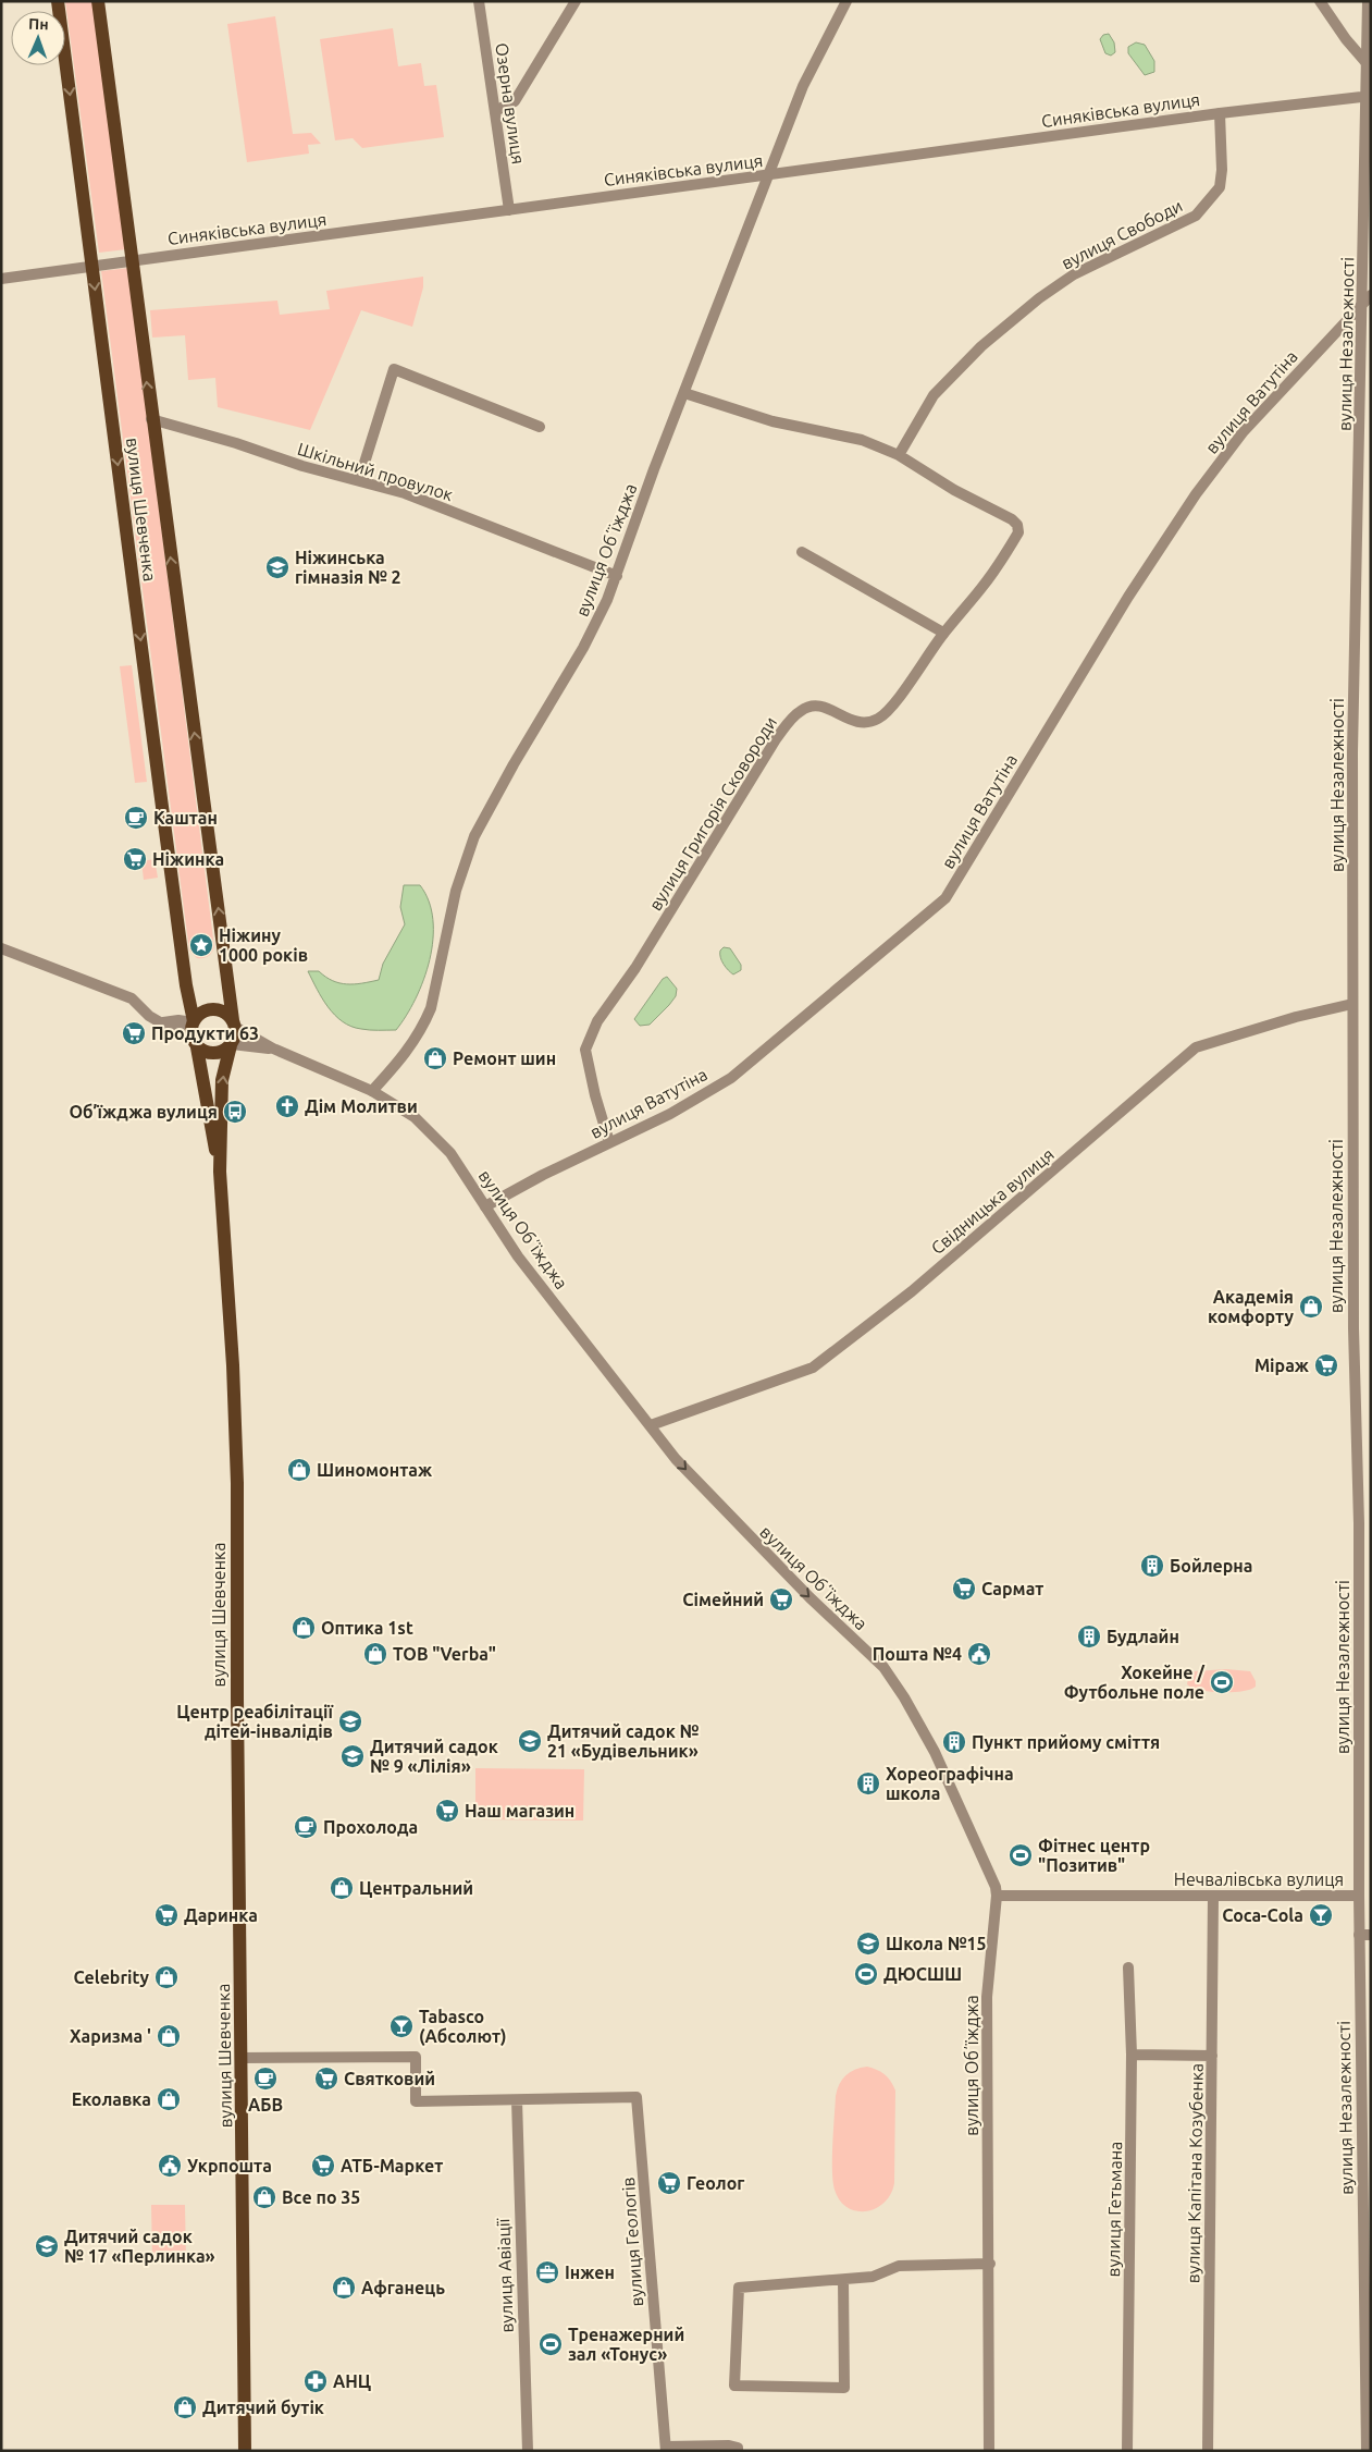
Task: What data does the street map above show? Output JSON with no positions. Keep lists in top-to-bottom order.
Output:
{
  "streets": {
    "main road": ["вулиця Шевченка"],
    "street": [
      "Озерна вулиця",
      "Синяківська вулиця",
      "вулиця Свободи",
      "вулиця Незалежності",
      "вулиця Ватутіна",
      "Шкільний провулок",
      "вулиця Обʼїжджа",
      "вулиця Григорія Сковороди",
      "Свідницька вулиця",
      "Нечвалівська вулиця",
      "вулиця Капітана Козубенка",
      "вулиця Гетьмана",
      "вулиця Геологів",
      "вулиця Авіації"
    ]
  },
  "crossings": [
    ["Озерна вулиця", "Синяківська вулиця"],
    ["Синяківська вулиця", "вулиця Свободи"],
    ["Синяківська вулиця", "вулиця Незалежності"],
    ["Синяківська вулиця", "вулиця Шевченка"],
    ["Синяківська вулиця", "вулиця Обʼїжджа"],
    ["вулиця Свободи", "вулиця Григорія Сковороди"],
    ["вулиця Незалежності", "вулиця Ватутіна"],
    ["вулиця Незалежності", "Свідницька вулиця"],
    ["вулиця Незалежності", "Нечвалівська вулиця"],
    ["вулиця Ватутіна", "вулиця Обʼїжджа"],
    ["вулиця Ватутіна", "вулиця Григорія Сковороди"],
    ["Шкільний провулок", "вулиця Шевченка"],
    ["Шкільний провулок", "вулиця Обʼїжджа"],
    ["вулиця Шевченка", "вулиця Обʼїжджа"],
    ["вулиця Обʼїжджа", "вулиця Григорія Сковороди"],
    ["вулиця Обʼїжджа", "Свідницька вулиця"],
    ["вулиця Обʼїжджа", "Нечвалівська вулиця"],
    ["Нечвалівська вулиця", "вулиця Капітана Козубенка"],
    ["вулиця Геологів", "вулиця Авіації"]
  ],
  "places": {
    "school or university": [
      "Ніжинська гімназія № 2",
      "Центр реабілітації дітей-інвалідів",
      "Дитячий садок № 21 «Будівельник»",
      "Дитячий садок № 9 «Лілія»",
      "Школа №15",
      "Дитячий садок № 17 «Перлинка»"
    ],
    "cafe": ["Каштан", "Прохолода", "АБВ"],
    "supermarket": [
      "Ніжинка",
      "Продукти 63",
      "Міраж",
      "Сармат",
      "Сімейний",
      "Наш магазин",
      "Даринка",
      "Святковий",
      "АТБ-Маркет",
      "Геолог"
    ],
    "place": ["Ніжину 1000 років"],
    "shop": [
      "Ремонт шин",
      "Академія комфорту",
      "Шиномонтаж",
      "Оптика 1st",
      "ТОВ \"Verba\"",
      "Центральний",
      "Celebrity",
      "Харизма '",
      "Еколавка",
      "Все по 35",
      "Афганець",
      "Дитячий бутік"
    ],
    "church": ["Дім Молитви"],
    "bus stop": ["Об’їжджа вулиця"],
    "building": [
      "Бойлерна",
      "Будлайн",
      "Пункт прийому сміття",
      "Хореографічна школа"
    ],
    "public building": ["Пошта №4", "Укрпошта"],
    "sports": [
      "Хокейне / Футбольне поле",
      "Фітнес центр \"Позитив\"",
      "ДЮСШШ",
      "Тренажерний зал «Тонус»"
    ],
    "bar": ["Coca-Cola", "Tabasco (Абсолют)"],
    "office": ["Інжен"],
    "pharmacy": ["АНЦ"]
  },
  "north": "top"
}
